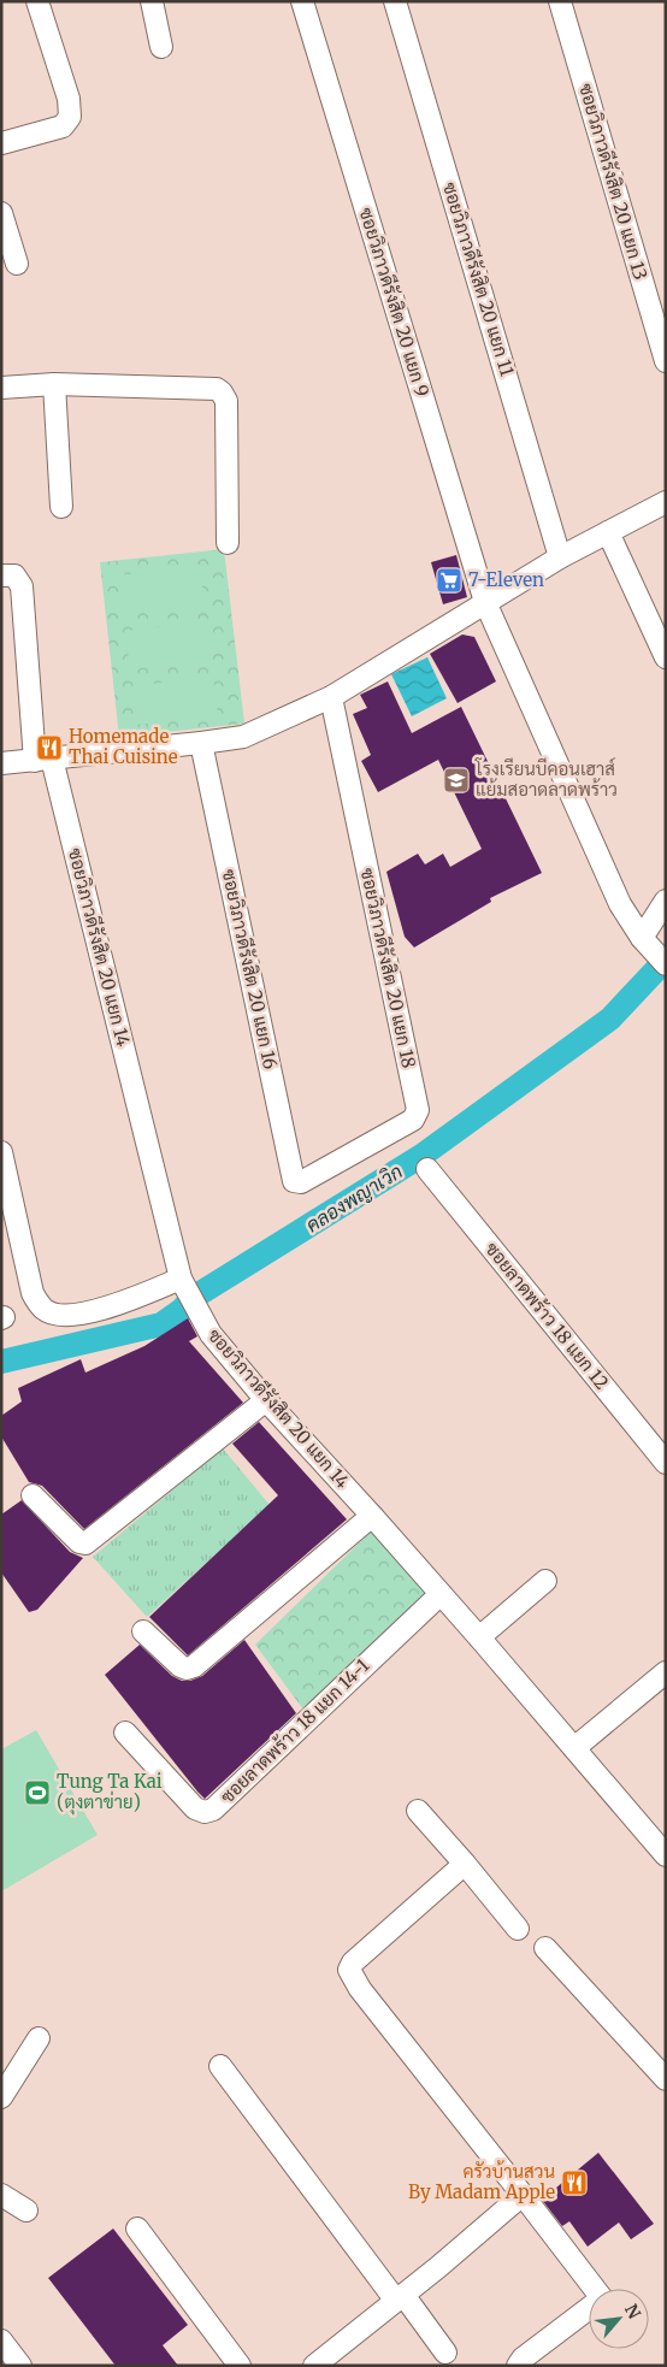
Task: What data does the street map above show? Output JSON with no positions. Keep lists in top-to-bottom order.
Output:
{
  "streets": {
    "street": [
      "ซอยวิภาวดีรังสิต 20 แยก 13",
      "ซอยวิภาวดีรังสิต 20 แยก 11",
      "ซอยวิภาวดีรังสิต 20 แยก 9",
      "ซอยวิภาวดีรังสิต 20 แยก 14",
      "ซอยวิภาวดีรังสิต 20 แยก 18",
      "ซอยวิภาวดีรังสิต 20 แยก 16",
      "ซอยลาดพร้าว 18 แยก 12",
      "ซอยลาดพร้าว 18 แยก 14-1"
    ]
  },
  "crossings": [
    ["ซอยวิภาวดีรังสิต 20 แยก 14", "ซอยลาดพร้าว 18 แยก 14-1"],
    ["ซอยวิภาวดีรังสิต 20 แยก 18", "ซอยวิภาวดีรังสิต 20 แยก 16"]
  ],
  "water": ["คลองพญาเวิก"],
  "places": {
    "supermarket": ["7-Eleven"],
    "restaurant": ["Homemade Thai Cuisine", "ครัวบ้านสวน By Madam Apple"],
    "school or university": ["โรงเรียนบีคอนเฮาส์ แย้มสอาดลาดพร้าว"],
    "sports": ["Tung Ta Kai (ตุงตาข่าย)"]
  },
  "north": "top right"
}
